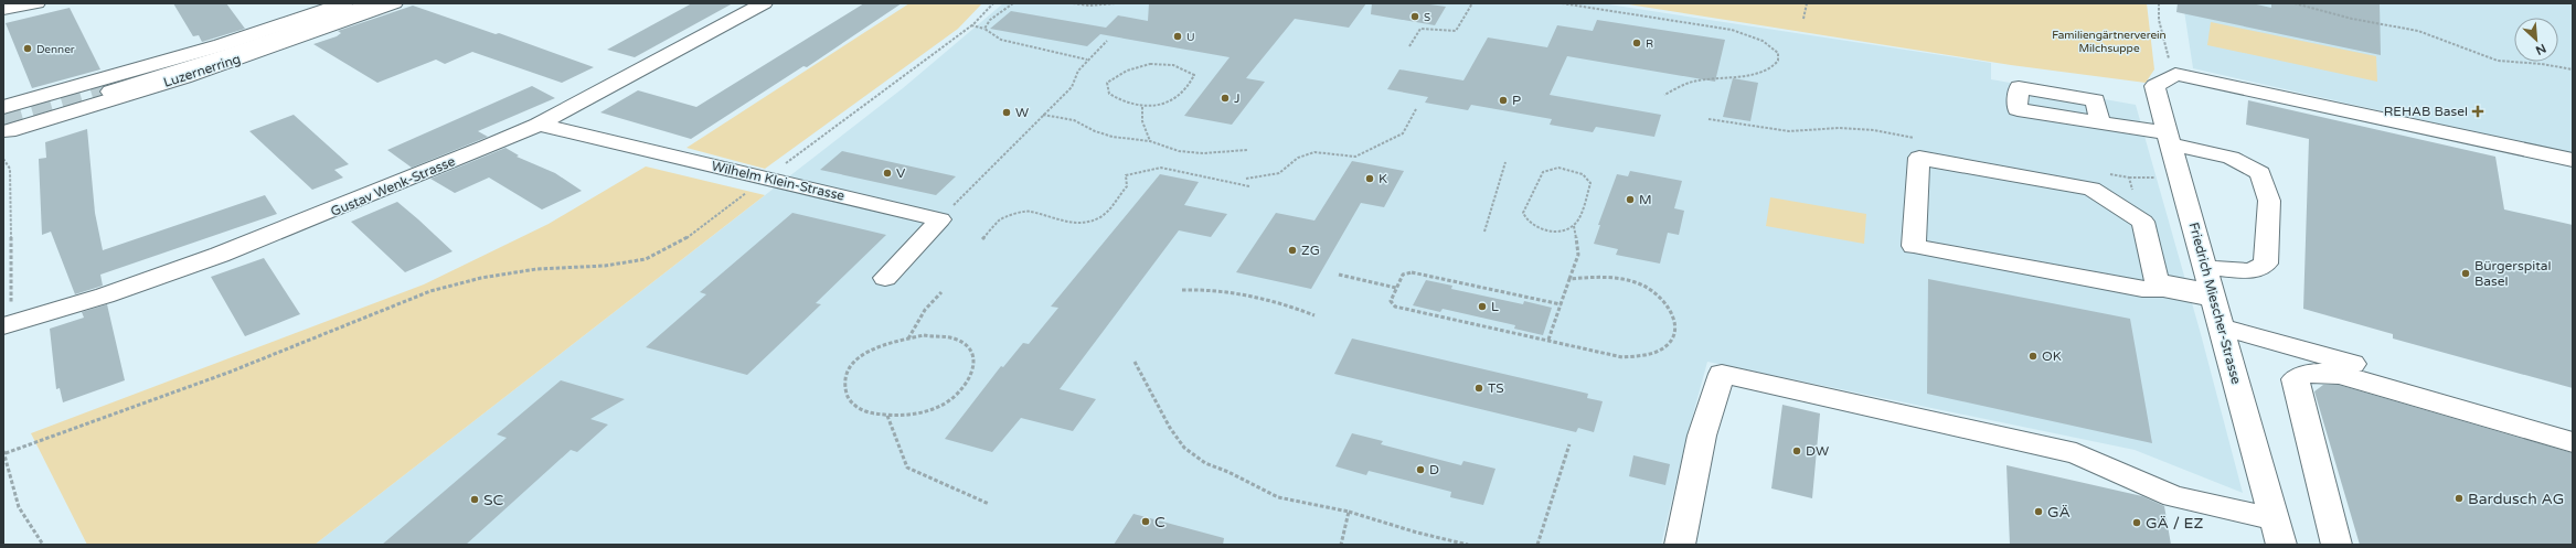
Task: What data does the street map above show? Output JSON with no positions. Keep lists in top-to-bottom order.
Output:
{
  "streets": {
    "main road": [
      "Luzernerring",
      "Wilhelm Klein-Strasse",
      "Gustav Wenk-Strasse",
      "Friedrich Miescher-Strasse"
    ]
  },
  "crossings": [
    ["Wilhelm Klein-Strasse", "Gustav Wenk-Strasse"]
  ],
  "parks": ["Familiengärtnerverein Milchsuppe"],
  "places": {
    "other": [
      "S",
      "U",
      "R",
      "Denner",
      "J",
      "P",
      "W",
      "V",
      "K",
      "M",
      "ZG",
      "Bürgerspital Basel",
      "L",
      "OK",
      "TS",
      "DW",
      "D",
      "Bardusch AG",
      "SC",
      "GÄ",
      "C",
      "GÄ / EZ"
    ],
    "health": ["REHAB Basel"]
  },
  "north": "bottom right"
}
